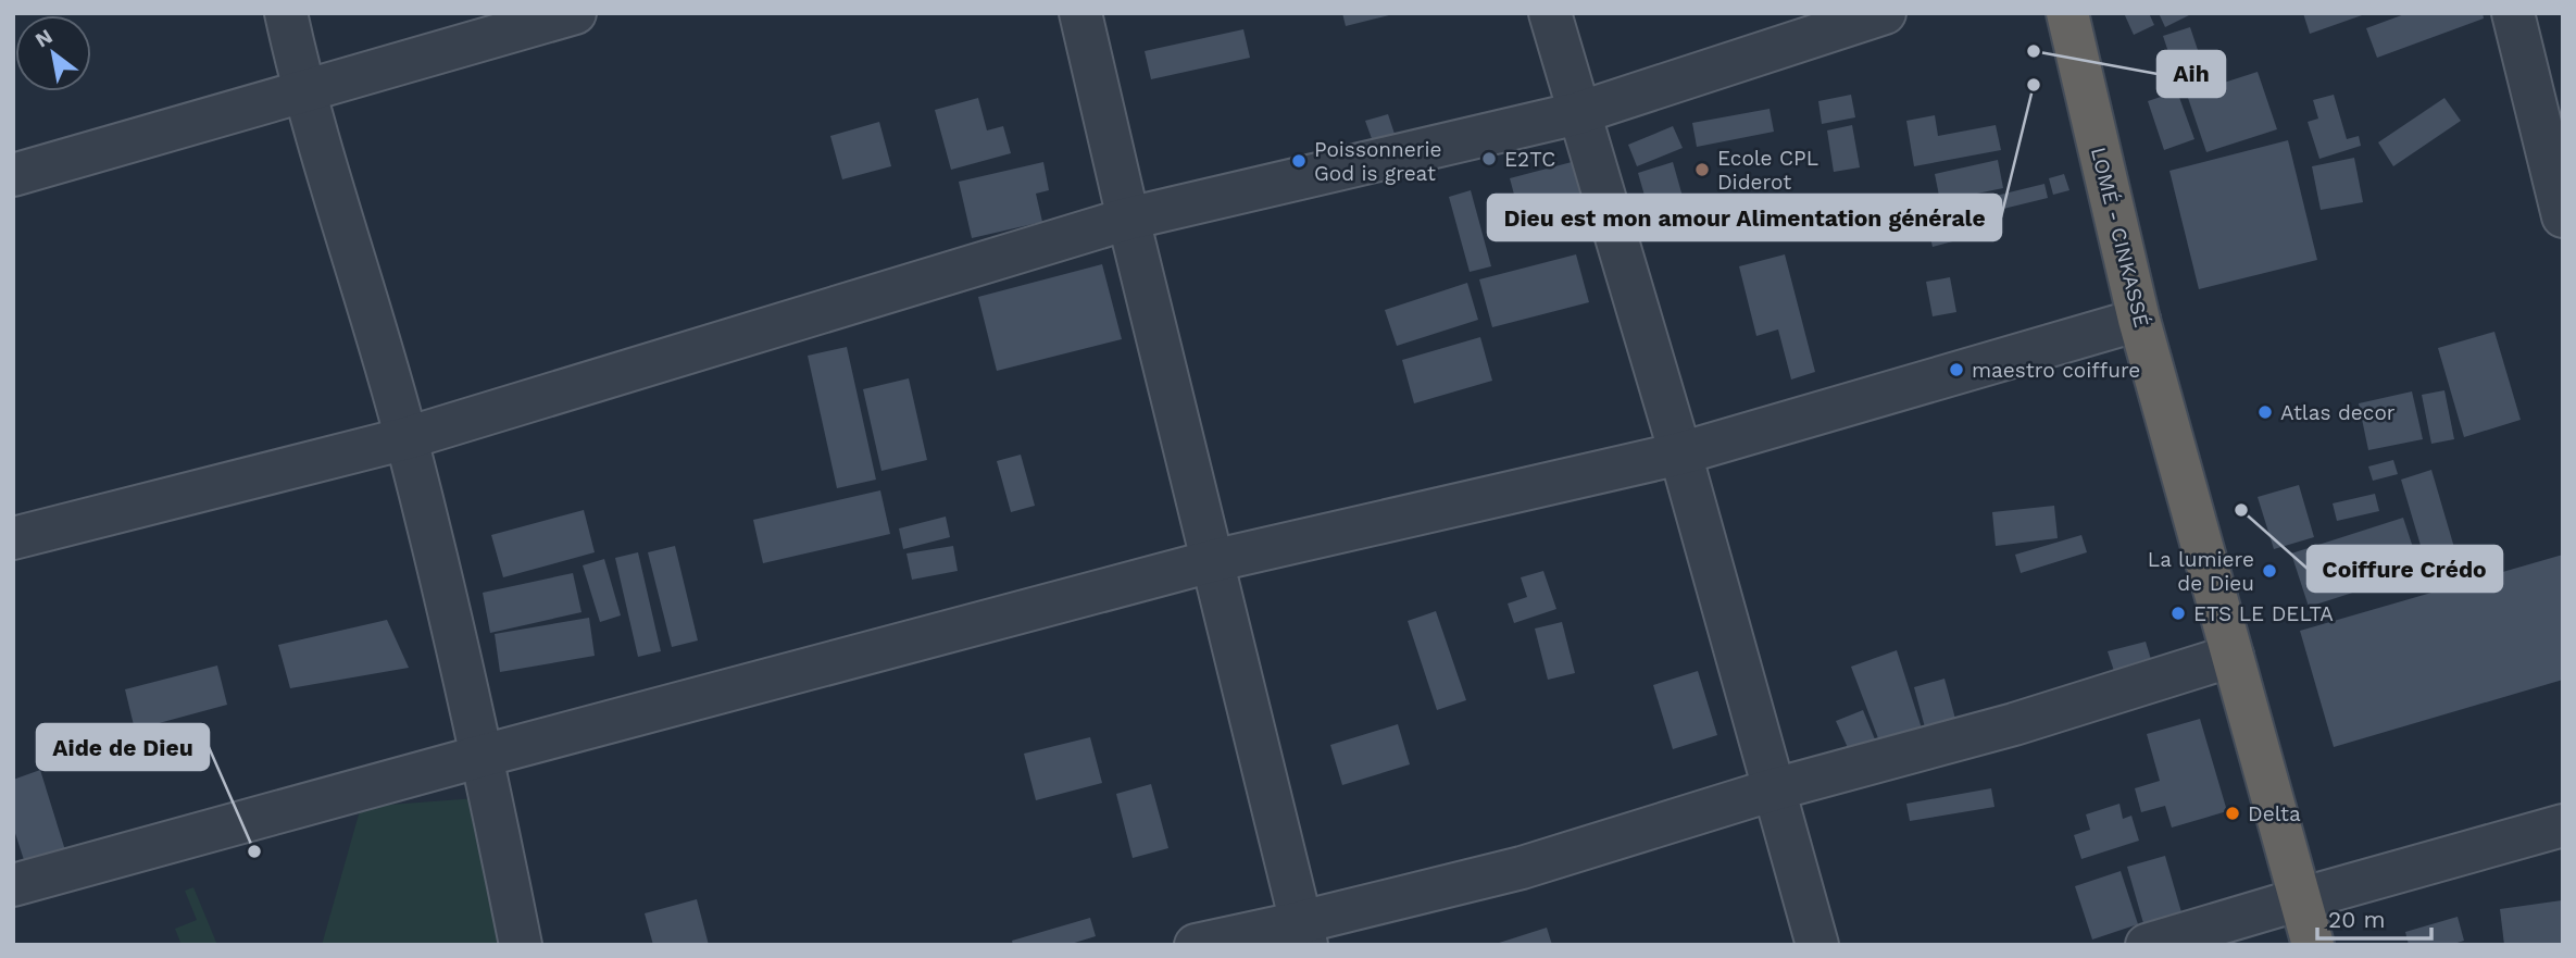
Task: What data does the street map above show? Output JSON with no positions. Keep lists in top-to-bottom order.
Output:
{
  "streets": {
    "highway": ["LOMÉ - CINKASSÉ"]
  },
  "places": [
    "Aih",
    "Dieu est mon amour Alimentation générale",
    "E2TC",
    "Poissonnerie God is great",
    "Ecole CPL Diderot",
    "maestro coiffure",
    "Atlas decor",
    "Coiffure Crédo",
    "La lumiere de Dieu",
    "ETS LE DELTA",
    "Delta",
    "Aide de Dieu"
  ],
  "scale_bar": "20 m",
  "north": "top left"
}
